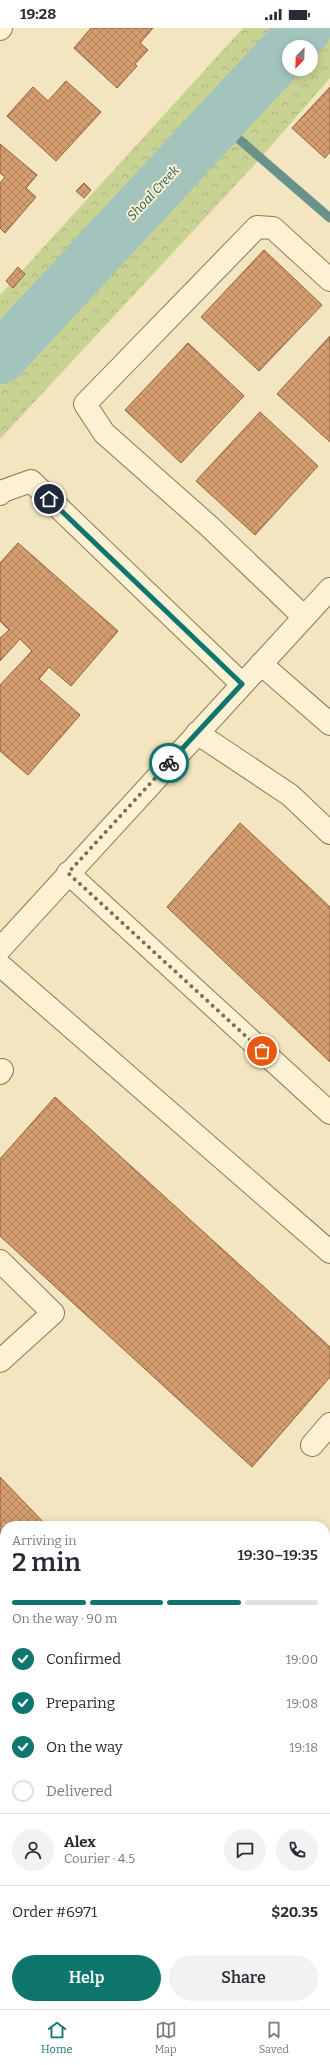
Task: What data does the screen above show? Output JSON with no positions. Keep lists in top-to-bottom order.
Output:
{
  "water": ["Shoal Creek"],
  "north": "bottom left",
  "page": {
    "status": "19:28",
    "heading": ["2 min", "Arriving in", "19:30–19:35"],
    "panel": [
      "Alex",
      "Courier · 4.5",
      "Order #6971",
      "$20.35"
    ],
    "bar": "On the way · 90 m",
    "list": [
      ["Confirmed", "19:00"],
      ["Preparing", "19:08"],
      ["On the way", "19:18"],
      "Delivered"
    ],
    "buttons": ["Help", "Share"],
    "tabs": ["Home", "Map", "Saved"]
  }
}
